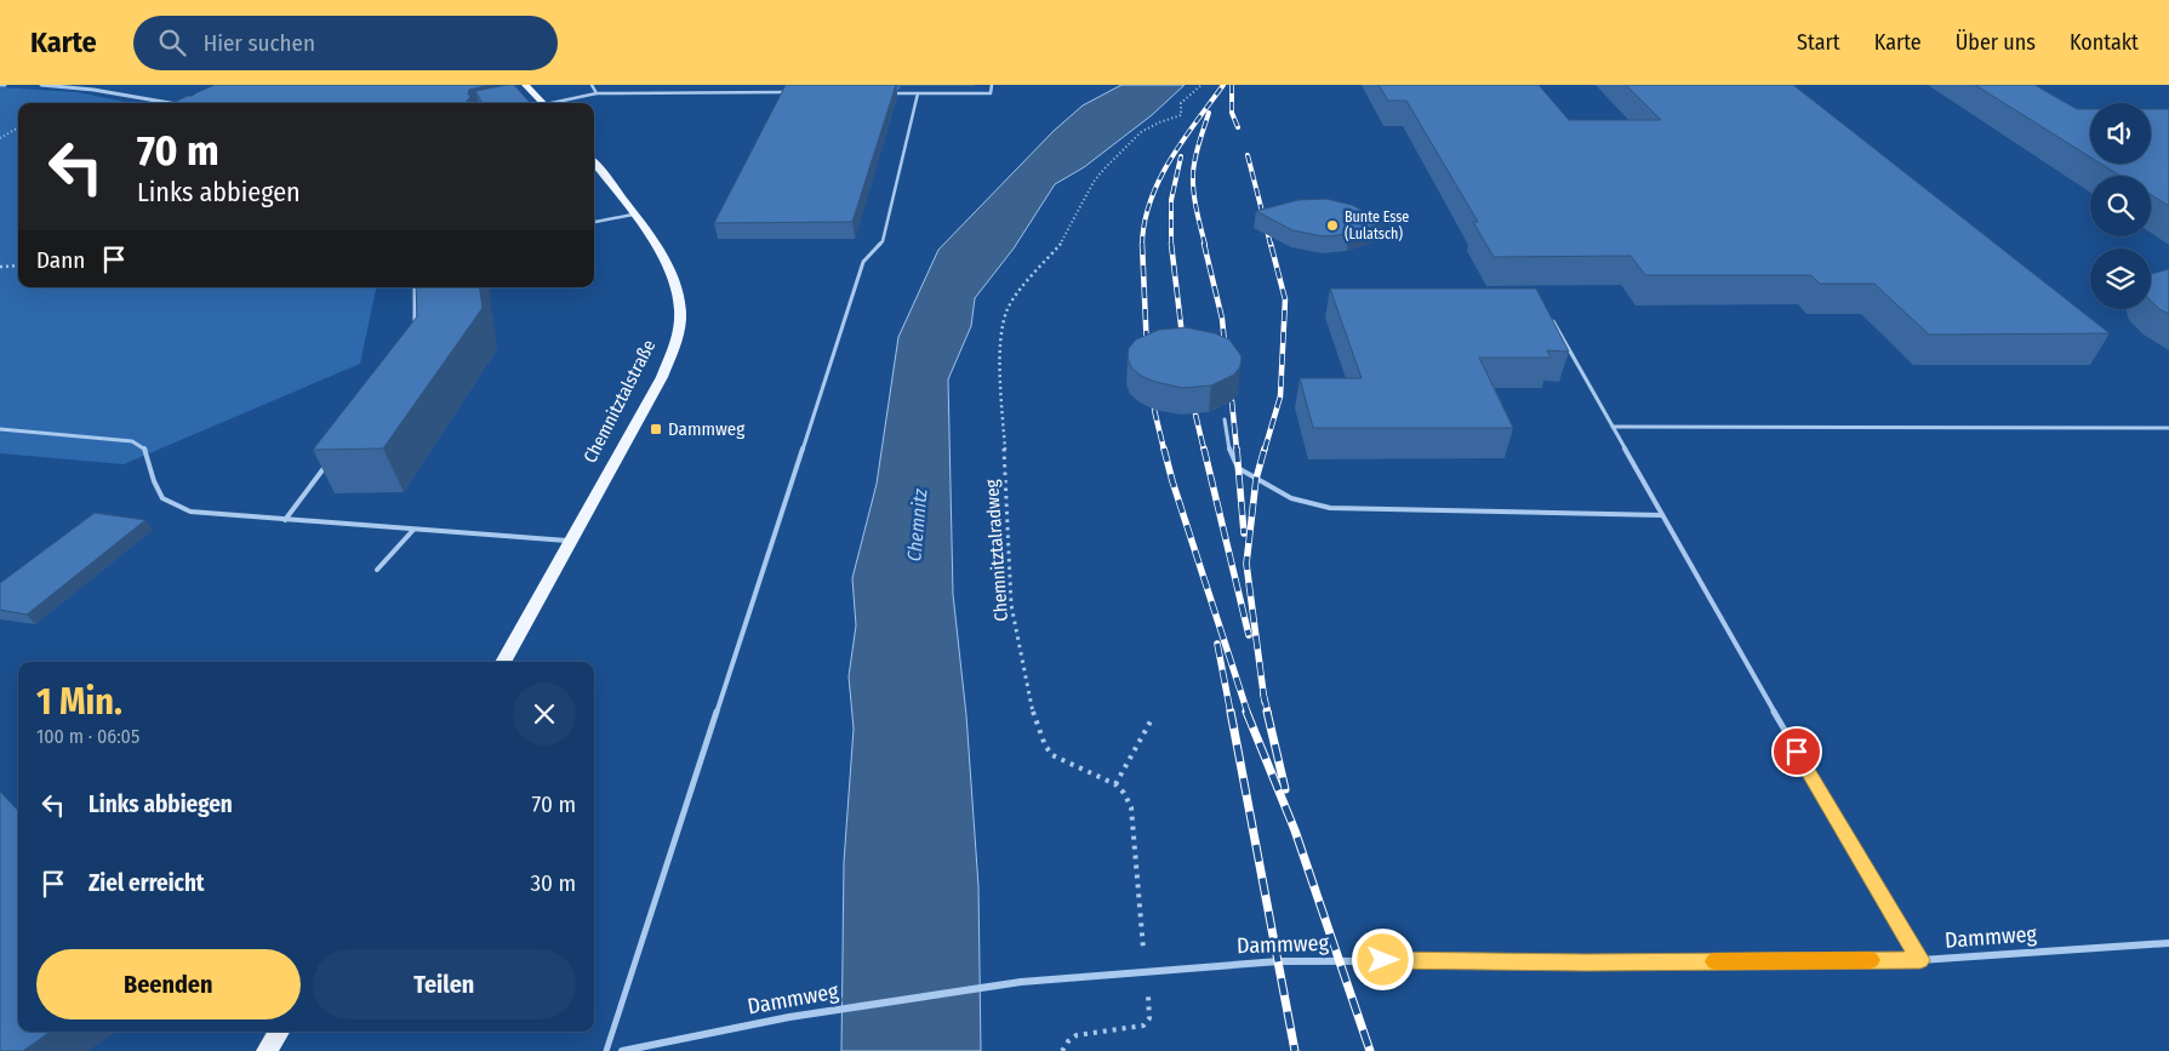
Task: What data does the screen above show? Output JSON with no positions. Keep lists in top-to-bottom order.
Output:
{
  "streets": {
    "main road": ["Chemnitztalstraße"],
    "street": ["Dammweg"],
    "path": ["Chemnitztalradweg"]
  },
  "water": ["Chemnitz"],
  "places": {
    "other": ["Bunte Esse (Lulatsch)"],
    "transit": ["Dammweg"]
  },
  "page": {
    "header": "Karte",
    "search": "Hier suchen",
    "nav": [
      "Start",
      "Karte",
      "Über uns",
      "Kontakt"
    ],
    "turn": ["70 m", "Links abbiegen"],
    "then": "Dann",
    "heading": ["1 Min.", "100 m · 06:05"],
    "list": [
      {
        "name": "Links abbiegen",
        "value": "70 m"
      },
      {
        "name": "Ziel erreicht",
        "value": "30 m"
      }
    ],
    "buttons": ["Beenden", "Teilen"]
  }
}
